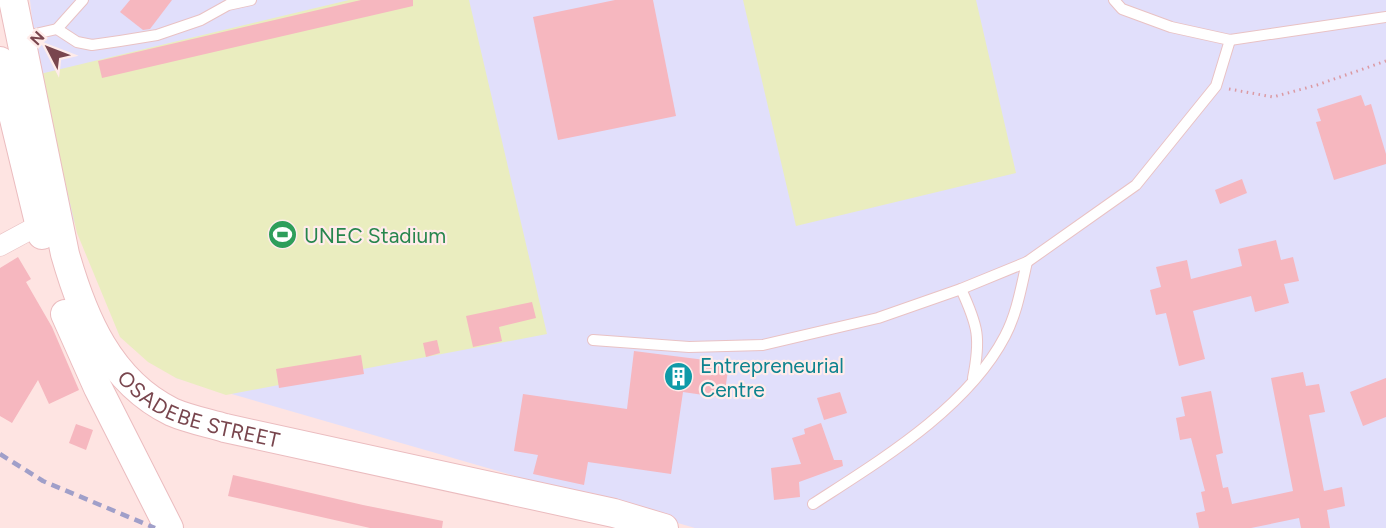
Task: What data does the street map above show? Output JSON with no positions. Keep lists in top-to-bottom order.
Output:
{
  "streets": {
    "main road": ["OSADEBE STREET"]
  },
  "places": {
    "sports": ["UNEC Stadium"],
    "building": ["Entrepreneurial Centre"]
  },
  "north": "top left"
}
